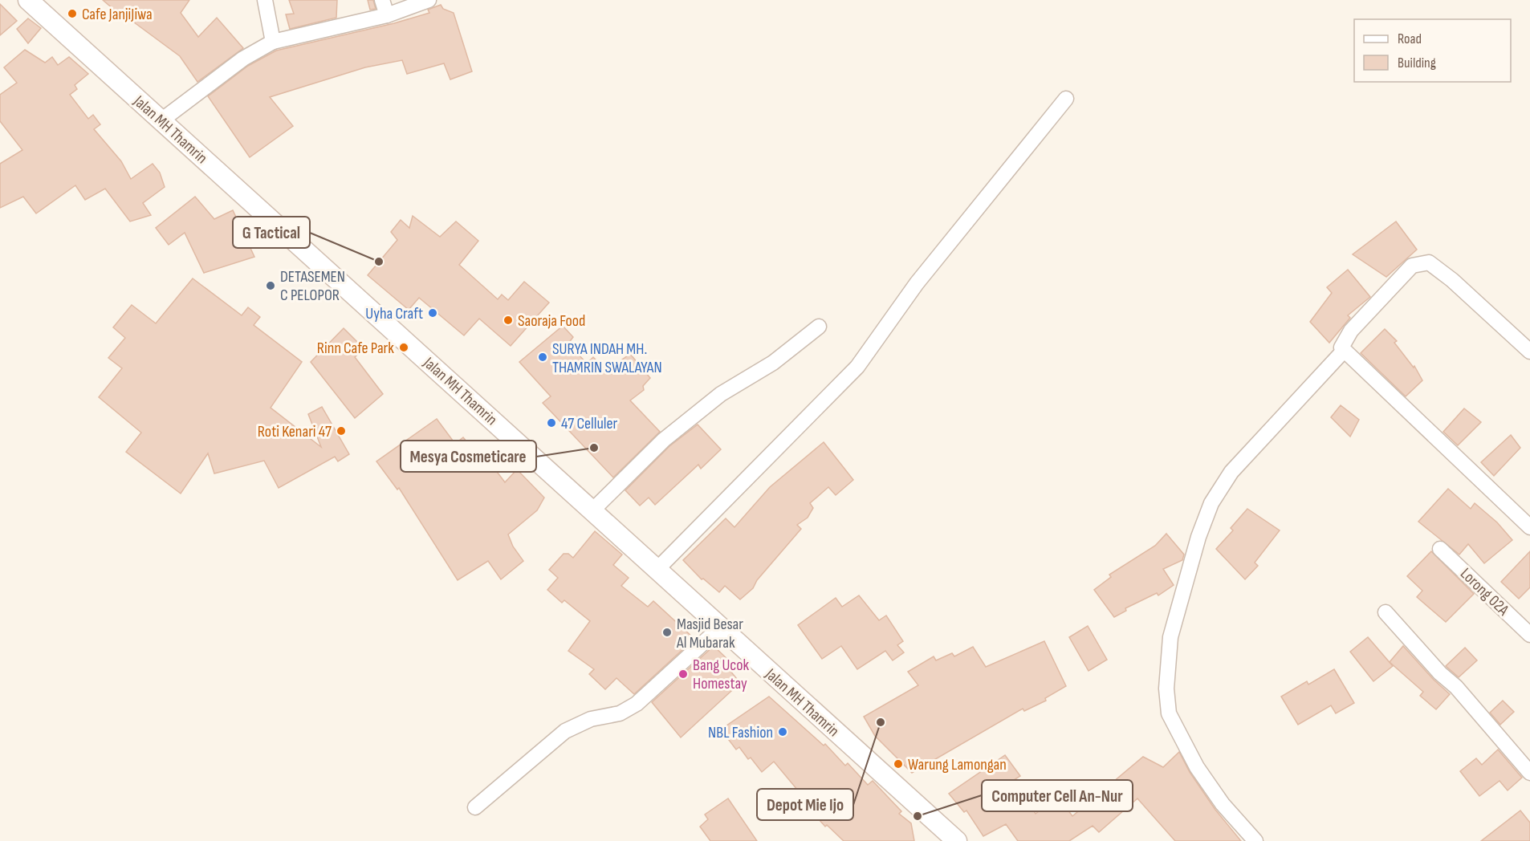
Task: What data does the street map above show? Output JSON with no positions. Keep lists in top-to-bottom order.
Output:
{
  "streets": {
    "main road": ["Jalan MH Thamrin"],
    "street": ["Lorong 02A"]
  },
  "places": [
    "Cafe JanjiJiwa",
    "G Tactical",
    "DETASEMEN C PELOPOR",
    "Uyha Craft",
    "Saoraja Food",
    "Rinn Cafe Park",
    "SURYA INDAH MH. THAMRIN SWALAYAN",
    "47 Celluler",
    "Roti Kenari 47",
    "Mesya Cosmeticare",
    "Masjid Besar Al Mubarak",
    "Bang Ucok Homestay",
    "Depot Mie Ijo",
    "NBL Fashion",
    "Warung Lamongan",
    "Computer Cell An-Nur"
  ],
  "legend": ["Road", "Building"]
}
